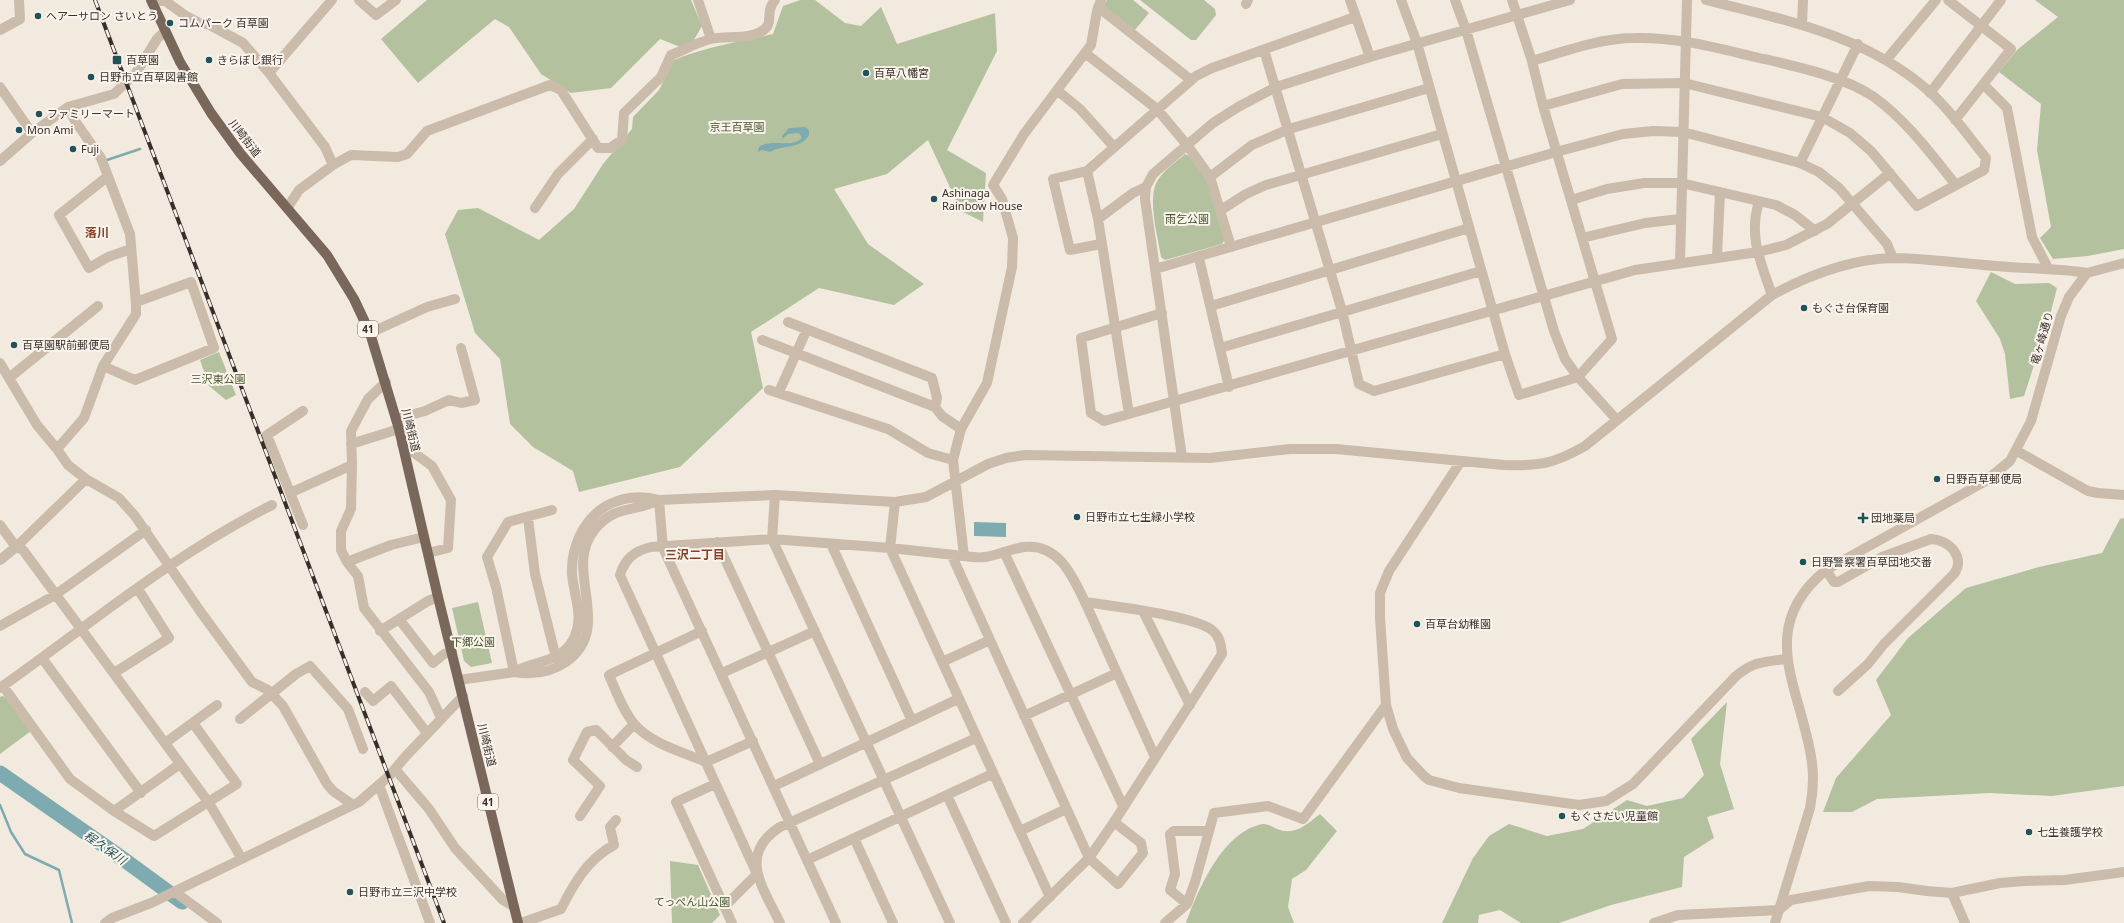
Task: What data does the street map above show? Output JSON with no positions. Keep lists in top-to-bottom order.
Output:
{
  "streets": {
    "main road": ["川崎街道", "41"],
    "street": ["竜ヶ峰通り"]
  },
  "districts": ["落川", "三沢二丁目"],
  "water": ["程久保川"],
  "parks": [
    "京王百草園",
    "雨乞公園",
    "三沢東公園",
    "下郷公園",
    "てっぺん山公園"
  ],
  "places": {
    "other": [
      "ヘアーサロン さいとう",
      "コムパーク 百草園",
      "きらぼし銀行",
      "百草八幡宮",
      "日野市立百草図書館",
      "ファミリーマート",
      "Mon Ami",
      "Fuji",
      "Ashinaga Rainbow House",
      "もぐさ台保育園",
      "百草園駅前郵便局",
      "日野百草郵便局",
      "日野市立七生緑小学校",
      "日野警察署百草団地交番",
      "百草台幼稚園",
      "もぐさだい児童館",
      "七生養護学校",
      "日野市立三沢中学校"
    ],
    "transit": ["百草園"],
    "health": ["団地薬局"]
  }
}
